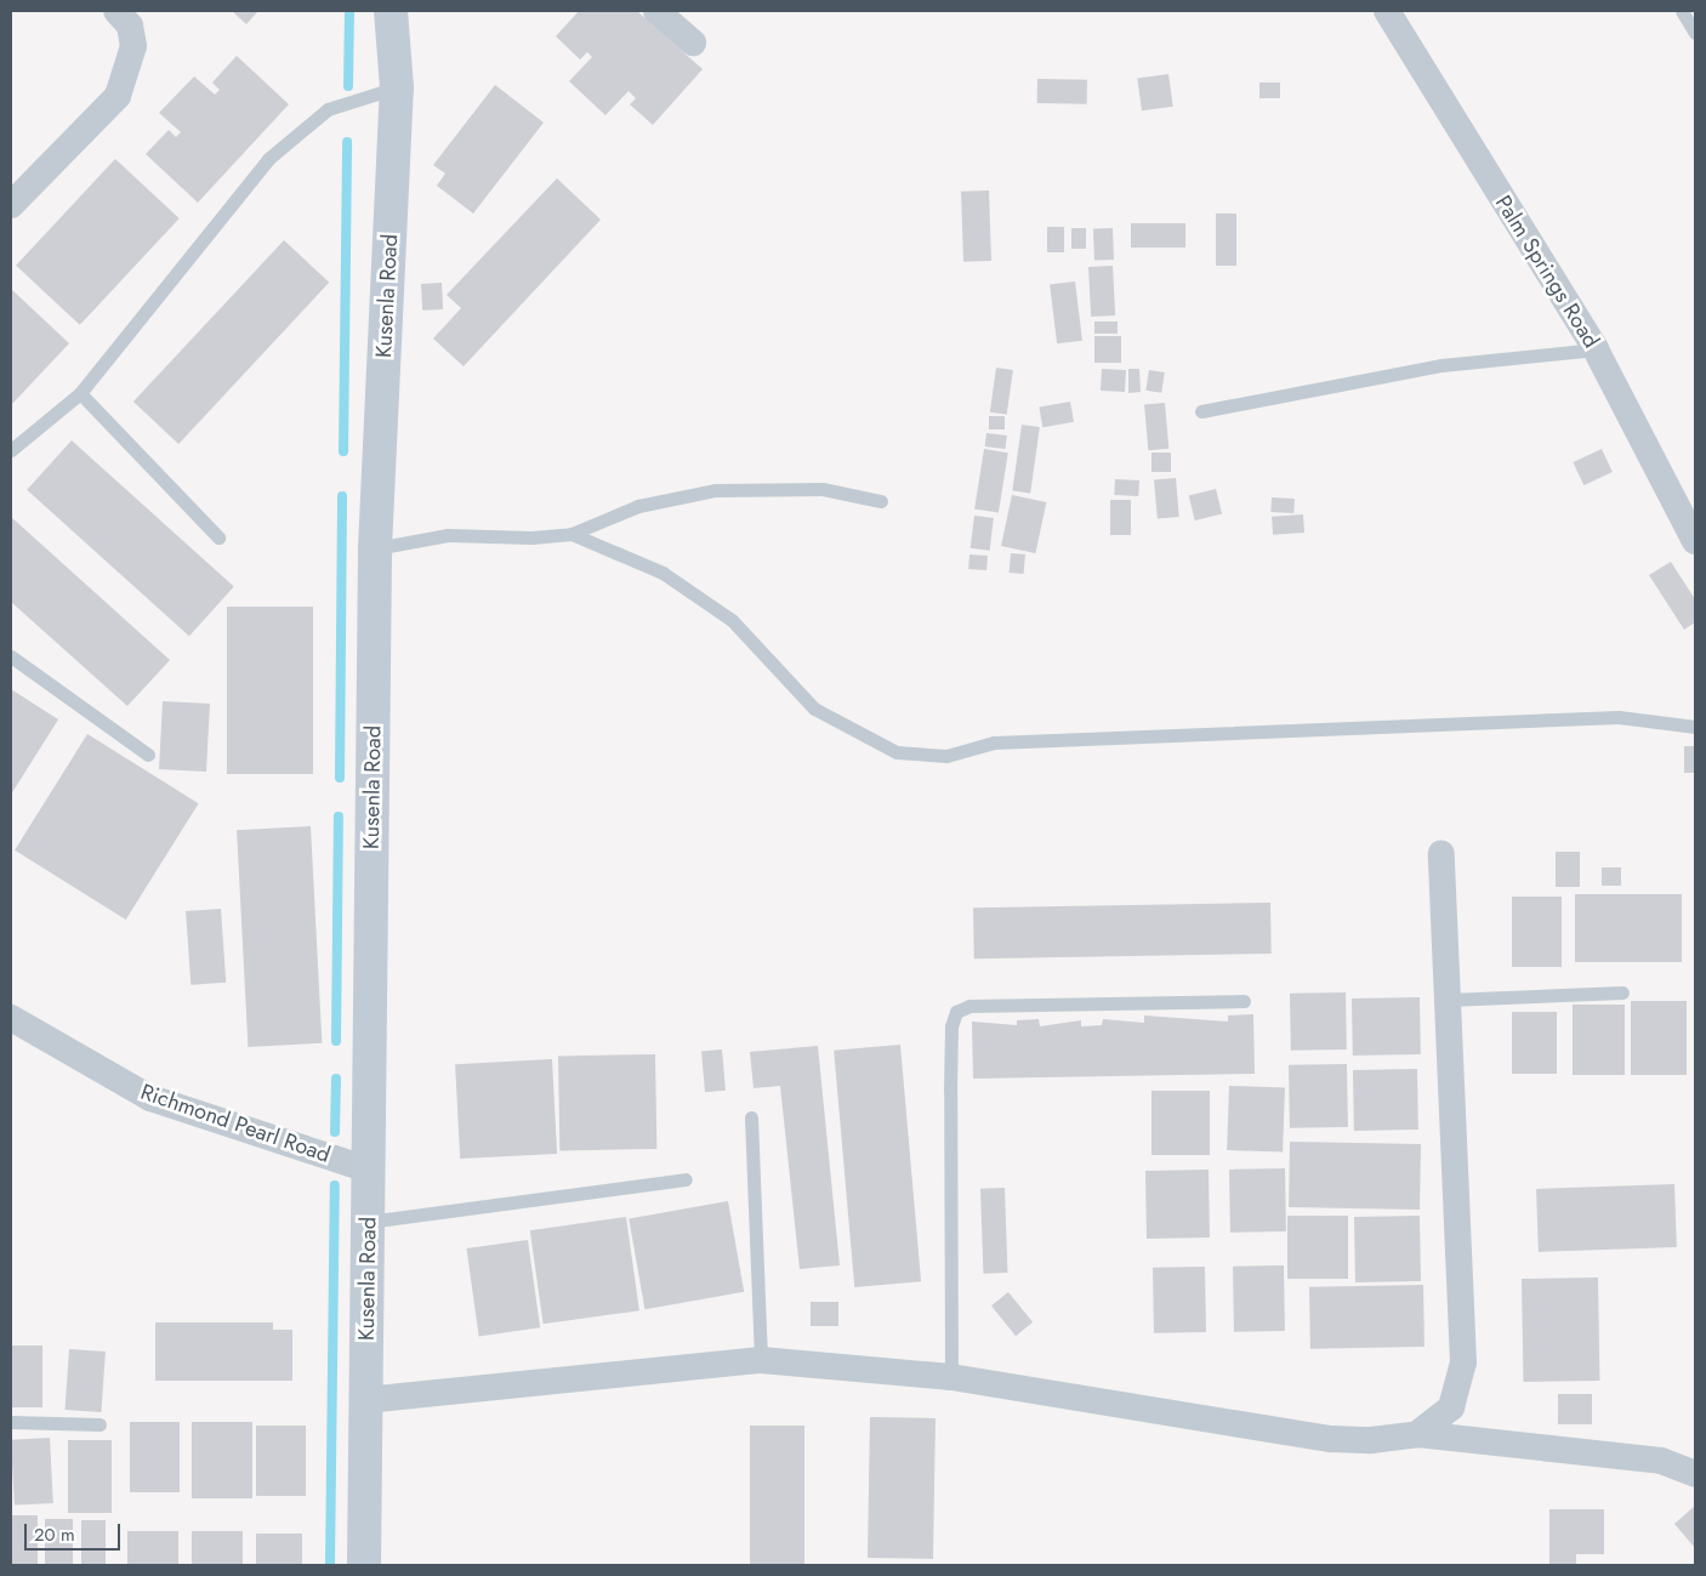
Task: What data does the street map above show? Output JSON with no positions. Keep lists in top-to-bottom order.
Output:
{
  "streets": {
    "main road": ["Kusenla Road"],
    "street": ["Palm Springs Road", "Richmond Pearl Road"]
  },
  "crossings": [
    ["Kusenla Road", "Richmond Pearl Road"]
  ],
  "scale_bar": "20 m"
}
